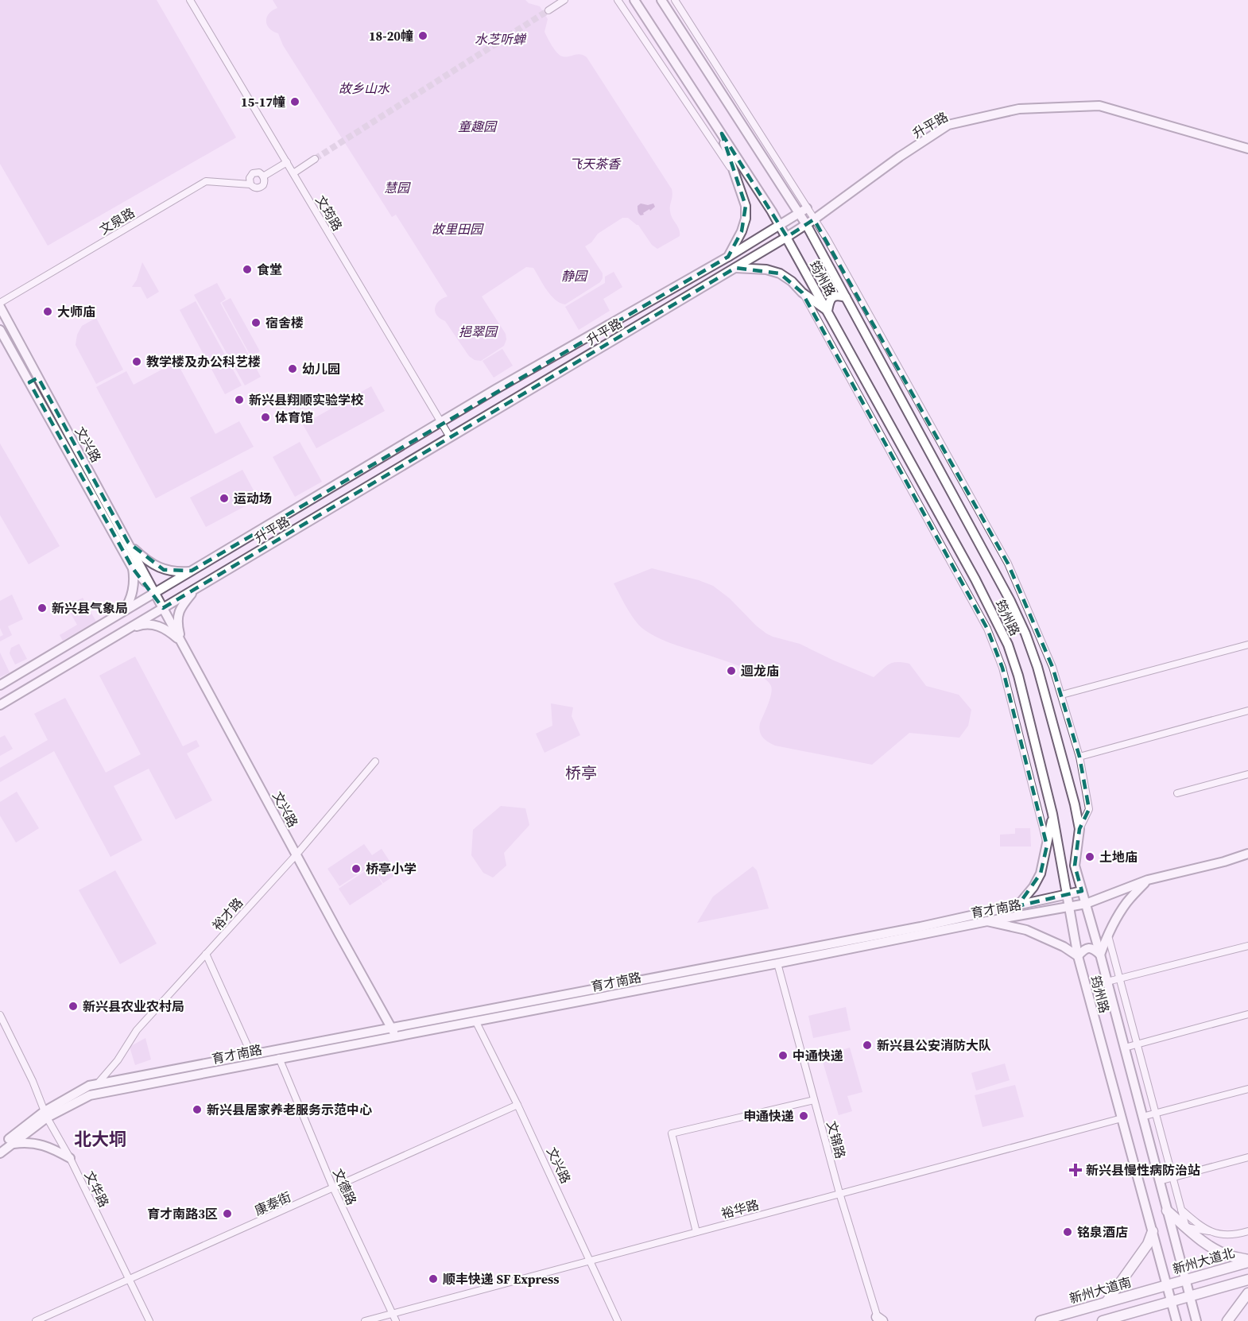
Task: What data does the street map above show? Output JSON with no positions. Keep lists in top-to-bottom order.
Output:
{
  "streets": {
    "main road": ["新州大道北", "新州大道南"],
    "street": [
      "升平路",
      "文筠路",
      "文泉路",
      "筠州路",
      "文兴路",
      "育才南路",
      "裕才路",
      "文锦路",
      "文德路",
      "文华路",
      "康泰街",
      "裕华路"
    ]
  },
  "crossings": [
    ["升平路", "文筠路"],
    ["升平路", "筠州路"],
    ["升平路", "文兴路"],
    ["筠州路", "育才南路"],
    ["筠州路", "裕华路"],
    ["筠州路", "新州大道北"],
    ["筠州路", "新州大道南"],
    ["文兴路", "育才南路"],
    ["文兴路", "裕才路"],
    ["文兴路", "康泰街"],
    ["文兴路", "裕华路"],
    ["育才南路", "裕才路"],
    ["育才南路", "文锦路"],
    ["育才南路", "文德路"],
    ["育才南路", "文华路"],
    ["文锦路", "裕华路"],
    ["文德路", "康泰街"],
    ["文德路", "裕华路"],
    ["文华路", "康泰街"],
    ["新州大道北", "新州大道南"]
  ],
  "districts": ["桥亭", "北大垌"],
  "parks": [
    "水芝听蝉",
    "故乡山水",
    "童趣园",
    "飞天茶香",
    "慧园",
    "故里田园",
    "静园",
    "挹翠园"
  ],
  "places": {
    "other": [
      "18-20幢",
      "15-17幢",
      "食堂",
      "大师庙",
      "宿舍楼",
      "教学楼及办公科艺楼",
      "幼儿园",
      "新兴县翔顺实验学校",
      "体育馆",
      "运动场",
      "新兴县气象局",
      "迴龙庙",
      "土地庙",
      "桥亭小学",
      "新兴县农业农村局",
      "新兴县公安消防大队",
      "中通快递",
      "新兴县居家养老服务示范中心",
      "申通快递",
      "育才南路3区",
      "铭泉酒店",
      "顺丰快递 SF Express"
    ],
    "health": ["新兴县慢性病防治站"]
  }
}
